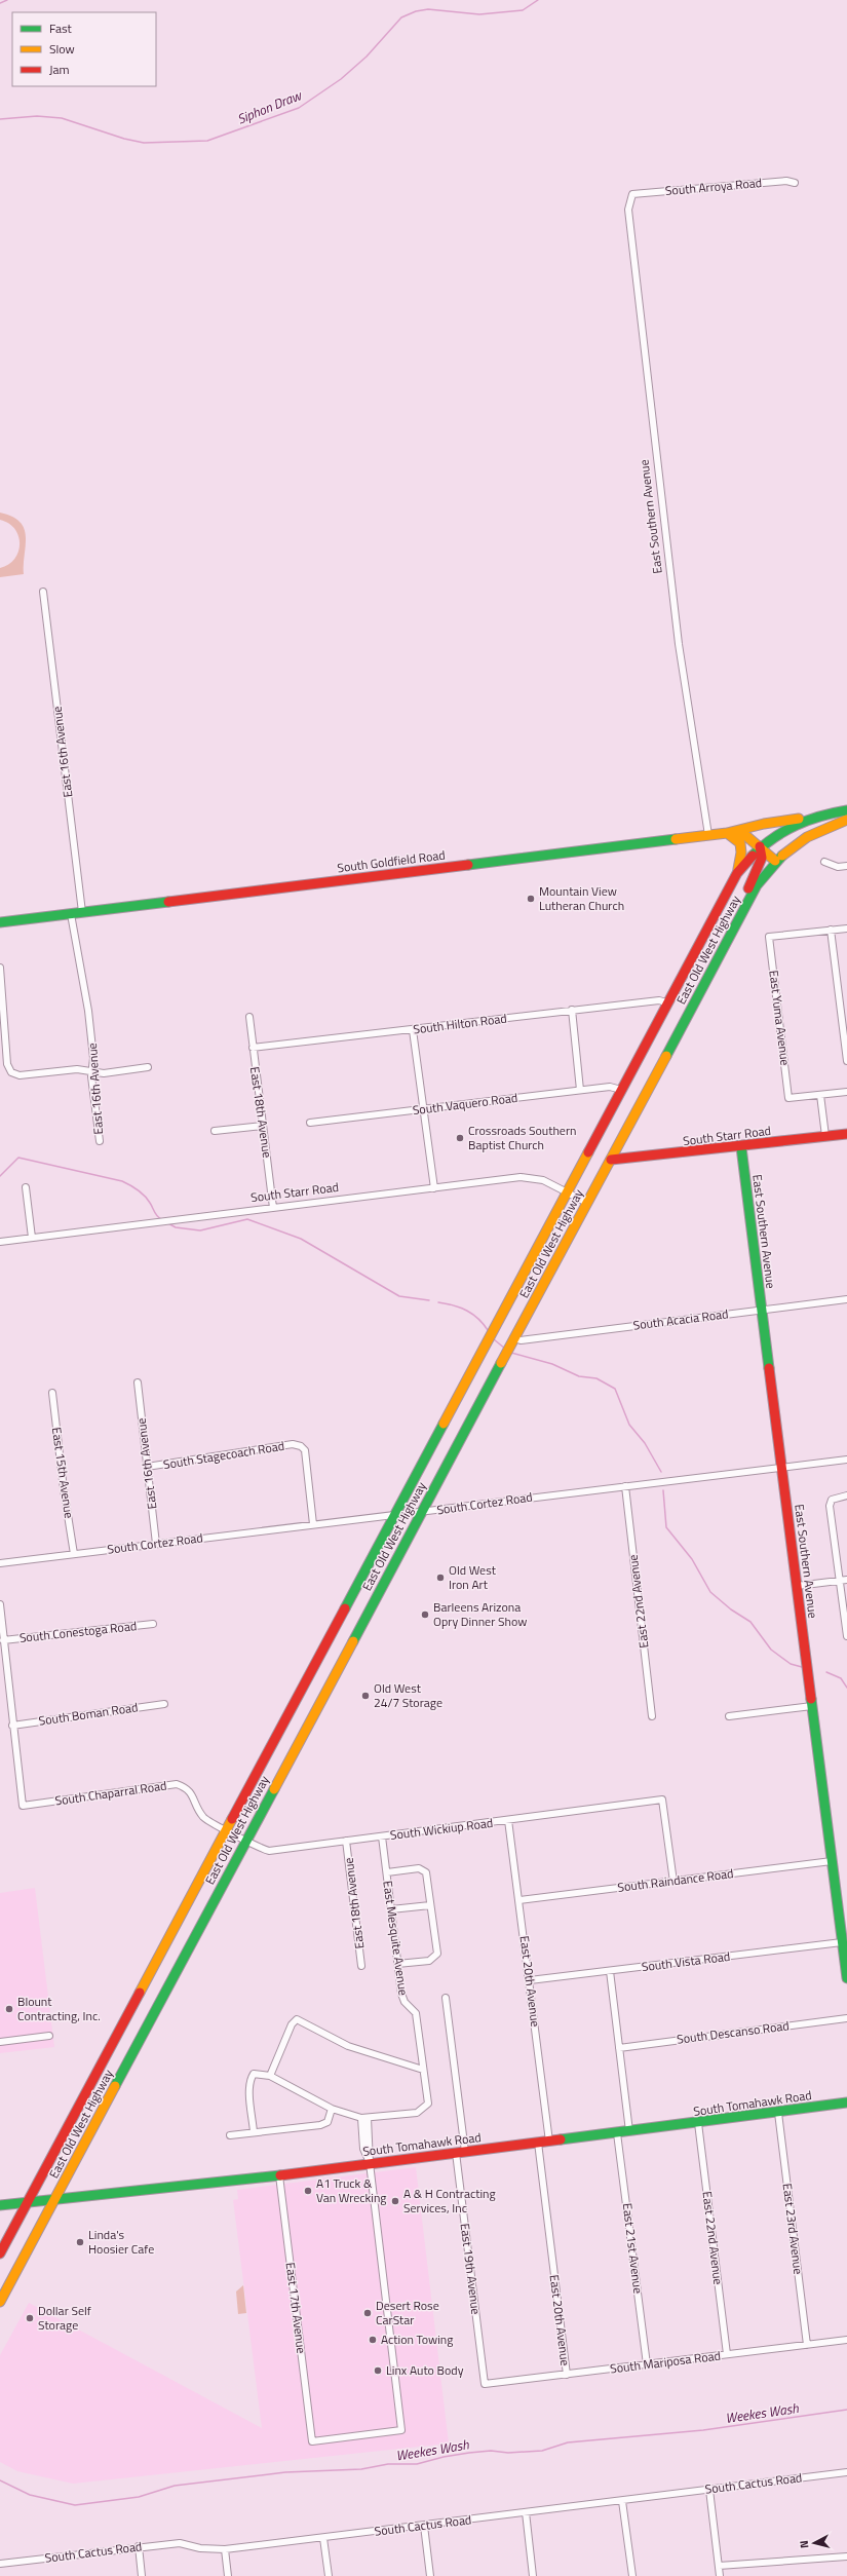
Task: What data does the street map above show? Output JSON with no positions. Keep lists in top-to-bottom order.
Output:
{
  "streets": {
    "main road": [
      "East Southern Avenue",
      "South Goldfield Road",
      "East Old West Highway",
      "South Starr Road",
      "South Tomahawk Road"
    ],
    "street": [
      "South Arroya Road",
      "East 16th Avenue",
      "East Yuma Avenue",
      "South Hilton Road",
      "South Vaquero Road",
      "East 18th Avenue",
      "South Acacia Road",
      "South Stagecoach Road",
      "East 15th Avenue",
      "South Cortez Road",
      "East 22nd Avenue",
      "South Conestoga Road",
      "South Boman Road",
      "South Chaparral Road",
      "South Wickiup Road",
      "South Raindance Road",
      "East Mesquite Avenue",
      "South Vista Road",
      "East 20th Avenue",
      "South Descanso Road",
      "East 23rd Avenue",
      "East 21st Avenue",
      "East 19th Avenue",
      "East 17th Avenue",
      "South Mariposa Road",
      "South Cactus Road"
    ]
  },
  "crossings": [
    ["South Arroya Road", "East Southern Avenue"],
    ["East Southern Avenue", "South Goldfield Road"],
    ["East Southern Avenue", "South Starr Road"],
    ["East Southern Avenue", "South Acacia Road"],
    ["East Southern Avenue", "South Cortez Road"],
    ["East Southern Avenue", "South Raindance Road"],
    ["East Southern Avenue", "South Vista Road"],
    ["East 16th Avenue", "South Goldfield Road"],
    ["East 16th Avenue", "South Stagecoach Road"],
    ["East 16th Avenue", "South Cortez Road"],
    ["South Goldfield Road", "East Old West Highway"],
    ["East Old West Highway", "South Hilton Road"],
    ["East Old West Highway", "South Vaquero Road"],
    ["East Old West Highway", "South Starr Road"],
    ["East Old West Highway", "South Acacia Road"],
    ["East Old West Highway", "South Cortez Road"],
    ["East Old West Highway", "South Chaparral Road"],
    ["East Old West Highway", "South Wickiup Road"],
    ["East Old West Highway", "South Tomahawk Road"],
    ["South Hilton Road", "East 18th Avenue"],
    ["East 18th Avenue", "South Starr Road"],
    ["East 18th Avenue", "South Wickiup Road"],
    ["South Stagecoach Road", "South Cortez Road"],
    ["East 15th Avenue", "South Cortez Road"],
    ["South Cortez Road", "East 22nd Avenue"],
    ["East 22nd Avenue", "South Tomahawk Road"],
    ["East 22nd Avenue", "South Mariposa Road"],
    ["South Boman Road", "South Chaparral Road"],
    ["South Chaparral Road", "South Wickiup Road"],
    ["South Wickiup Road", "South Raindance Road"],
    ["South Wickiup Road", "East Mesquite Avenue"],
    ["South Wickiup Road", "East 20th Avenue"],
    ["South Raindance Road", "East 20th Avenue"],
    ["South Vista Road", "East 20th Avenue"],
    ["East 20th Avenue", "South Tomahawk Road"],
    ["East 20th Avenue", "South Mariposa Road"],
    ["South Tomahawk Road", "East 23rd Avenue"],
    ["South Tomahawk Road", "East 21st Avenue"],
    ["South Tomahawk Road", "East 19th Avenue"],
    ["South Tomahawk Road", "East 17th Avenue"],
    ["East 23rd Avenue", "South Mariposa Road"],
    ["East 21st Avenue", "South Mariposa Road"],
    ["East 19th Avenue", "South Mariposa Road"]
  ],
  "water": ["Siphon Draw", "Weekes Wash"],
  "places": [
    "Mountain View Lutheran Church",
    "Crossroads Southern Baptist Church",
    "Old West Iron Art",
    "Barleens Arizona Opry Dinner Show",
    "Old West 24/7 Storage",
    "Blount Contracting, Inc.",
    "A1 Truck & Van Wrecking",
    "A & H Contracting Services, Inc",
    "Linda's Hoosier Cafe",
    "Desert Rose CarStar",
    "Dollar Self Storage",
    "Action Towing",
    "Linx Auto Body"
  ],
  "legend": ["Fast", "Slow", "Jam"],
  "north": "left"
}
